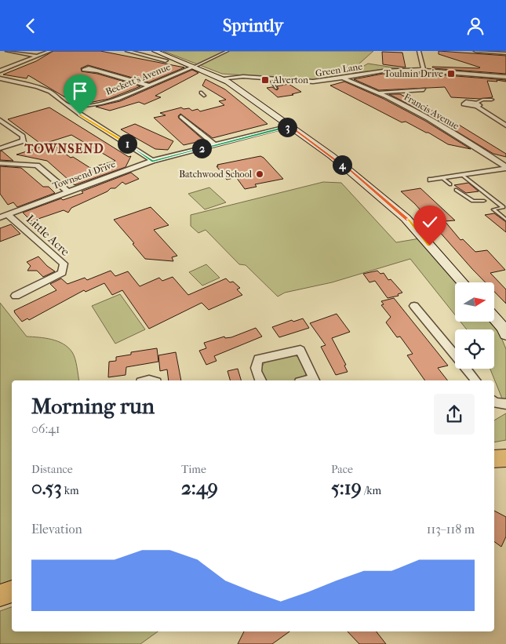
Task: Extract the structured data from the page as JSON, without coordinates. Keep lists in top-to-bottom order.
{
  "streets": {
    "street": [
      "Green Lane",
      "Beckett's Avenue",
      "Francis Avenue",
      "Townsend Drive",
      "Little Acre"
    ]
  },
  "crossings": [
    ["Green Lane", "Francis Avenue"],
    ["Townsend Drive", "Little Acre"]
  ],
  "districts": ["TOWNSEND"],
  "places": {
    "transit": ["Toulmin Drive", "Alverton"],
    "other": ["Batchwood School"]
  },
  "north": "right",
  "page": {
    "header": "Sprintly",
    "pins": [
      "3",
      "1",
      "2",
      "4"
    ],
    "heading": ["Morning run", "06:41"],
    "stats": [
      ["Distance", "0.53 km"],
      ["Time", "2:49"],
      ["Pace", "5:19 /km"]
    ],
    "chart": ["Elevation", "113–118 m"]
  }
}
